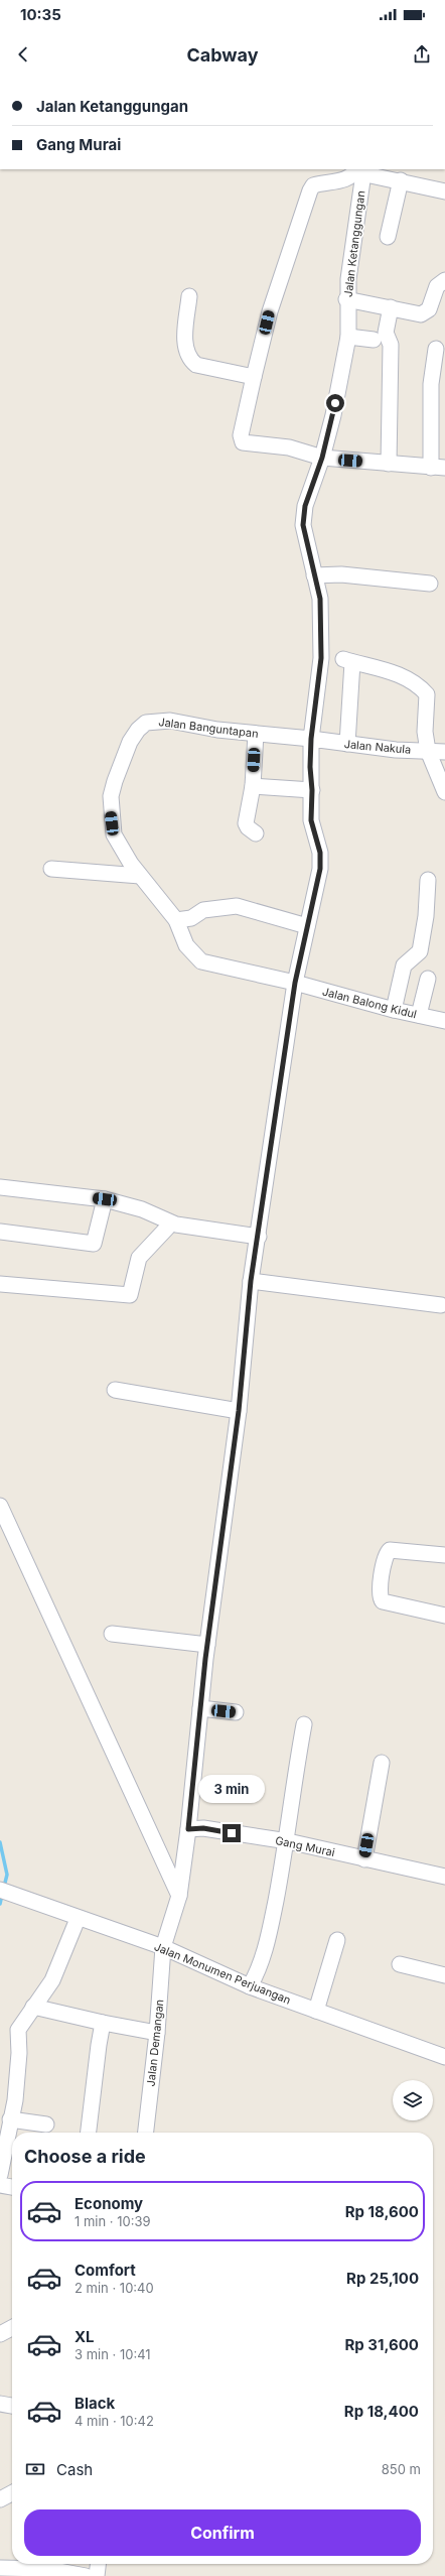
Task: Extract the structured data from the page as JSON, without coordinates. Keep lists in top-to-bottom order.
{
  "streets": {
    "street": [
      "Jalan Ketanggungan",
      "Jalan Banguntapan",
      "Jalan Nakula",
      "Jalan Balong Kidul",
      "Gang Murai",
      "Jalan Monumen Perjuangan",
      "Jalan Demangan"
    ]
  },
  "crossings": [
    ["Jalan Banguntapan", "Jalan Nakula"],
    ["Jalan Banguntapan", "Jalan Balong Kidul"],
    ["Jalan Banguntapan", "Jalan Demangan"],
    ["Jalan Nakula", "Jalan Demangan"],
    ["Jalan Balong Kidul", "Jalan Demangan"],
    ["Gang Murai", "Jalan Demangan"],
    ["Jalan Monumen Perjuangan", "Jalan Demangan"]
  ],
  "page": {
    "status": "10:35",
    "header": "Cabway",
    "banner": ["Jalan Ketanggungan", "Gang Murai"],
    "bubble": "3 min",
    "heading": "Choose a ride",
    "list": [
      {
        "name": "Economy",
        "note": "1 min · 10:39",
        "value": "Rp 18,600"
      },
      {
        "name": "Comfort",
        "note": "2 min · 10:40",
        "value": "Rp 25,100"
      },
      {
        "name": "XL",
        "note": "3 min · 10:41",
        "value": "Rp 31,600"
      },
      {
        "name": "Black",
        "note": "4 min · 10:42",
        "value": "Rp 18,400"
      }
    ],
    "pay": ["Cash", "850 m"],
    "buttons": "Confirm"
  }
}
